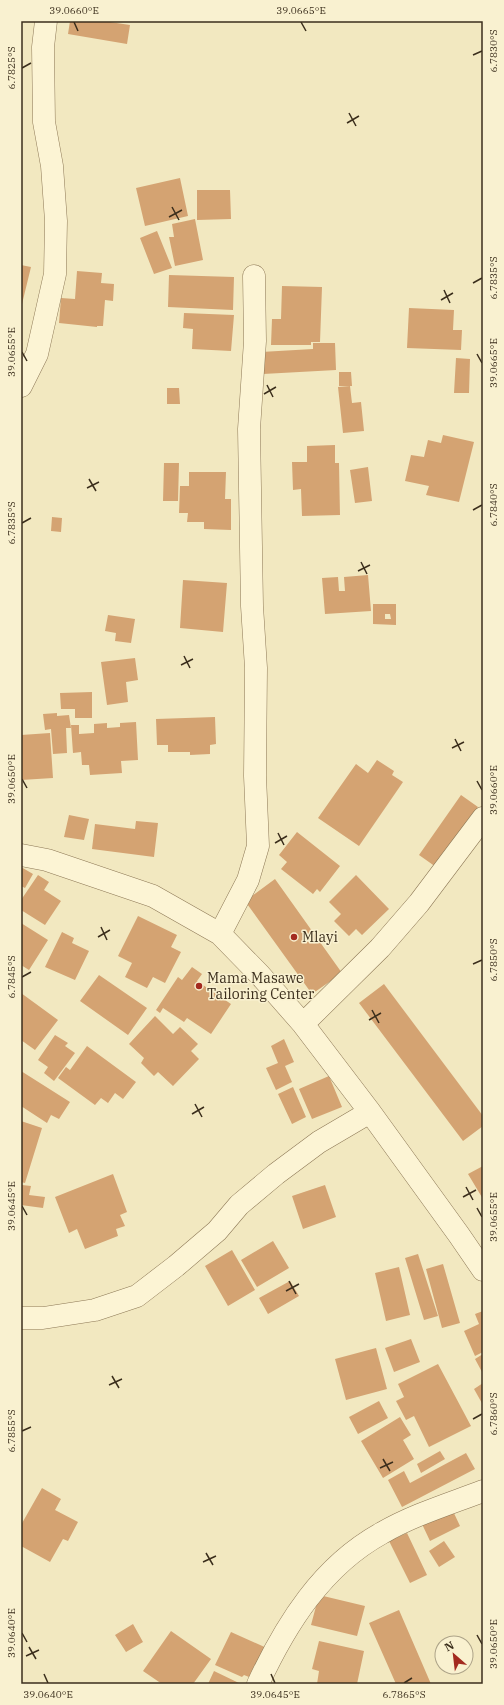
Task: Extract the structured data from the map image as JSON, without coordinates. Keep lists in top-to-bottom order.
{
  "places": ["Mlayi", "Mama Masawe Tailoring Center"],
  "north": "top left",
  "coordinates": [
    "39.0660°E",
    "39.0665°E",
    "6.7830°S",
    "6.7825°S",
    "6.7835°S",
    "39.0655°E",
    "6.7840°S",
    "39.0650°E",
    "6.7850°S",
    "6.7845°S",
    "39.0645°E",
    "6.7860°S",
    "6.7855°S",
    "39.0640°E",
    "6.7865°S"
  ]
}
